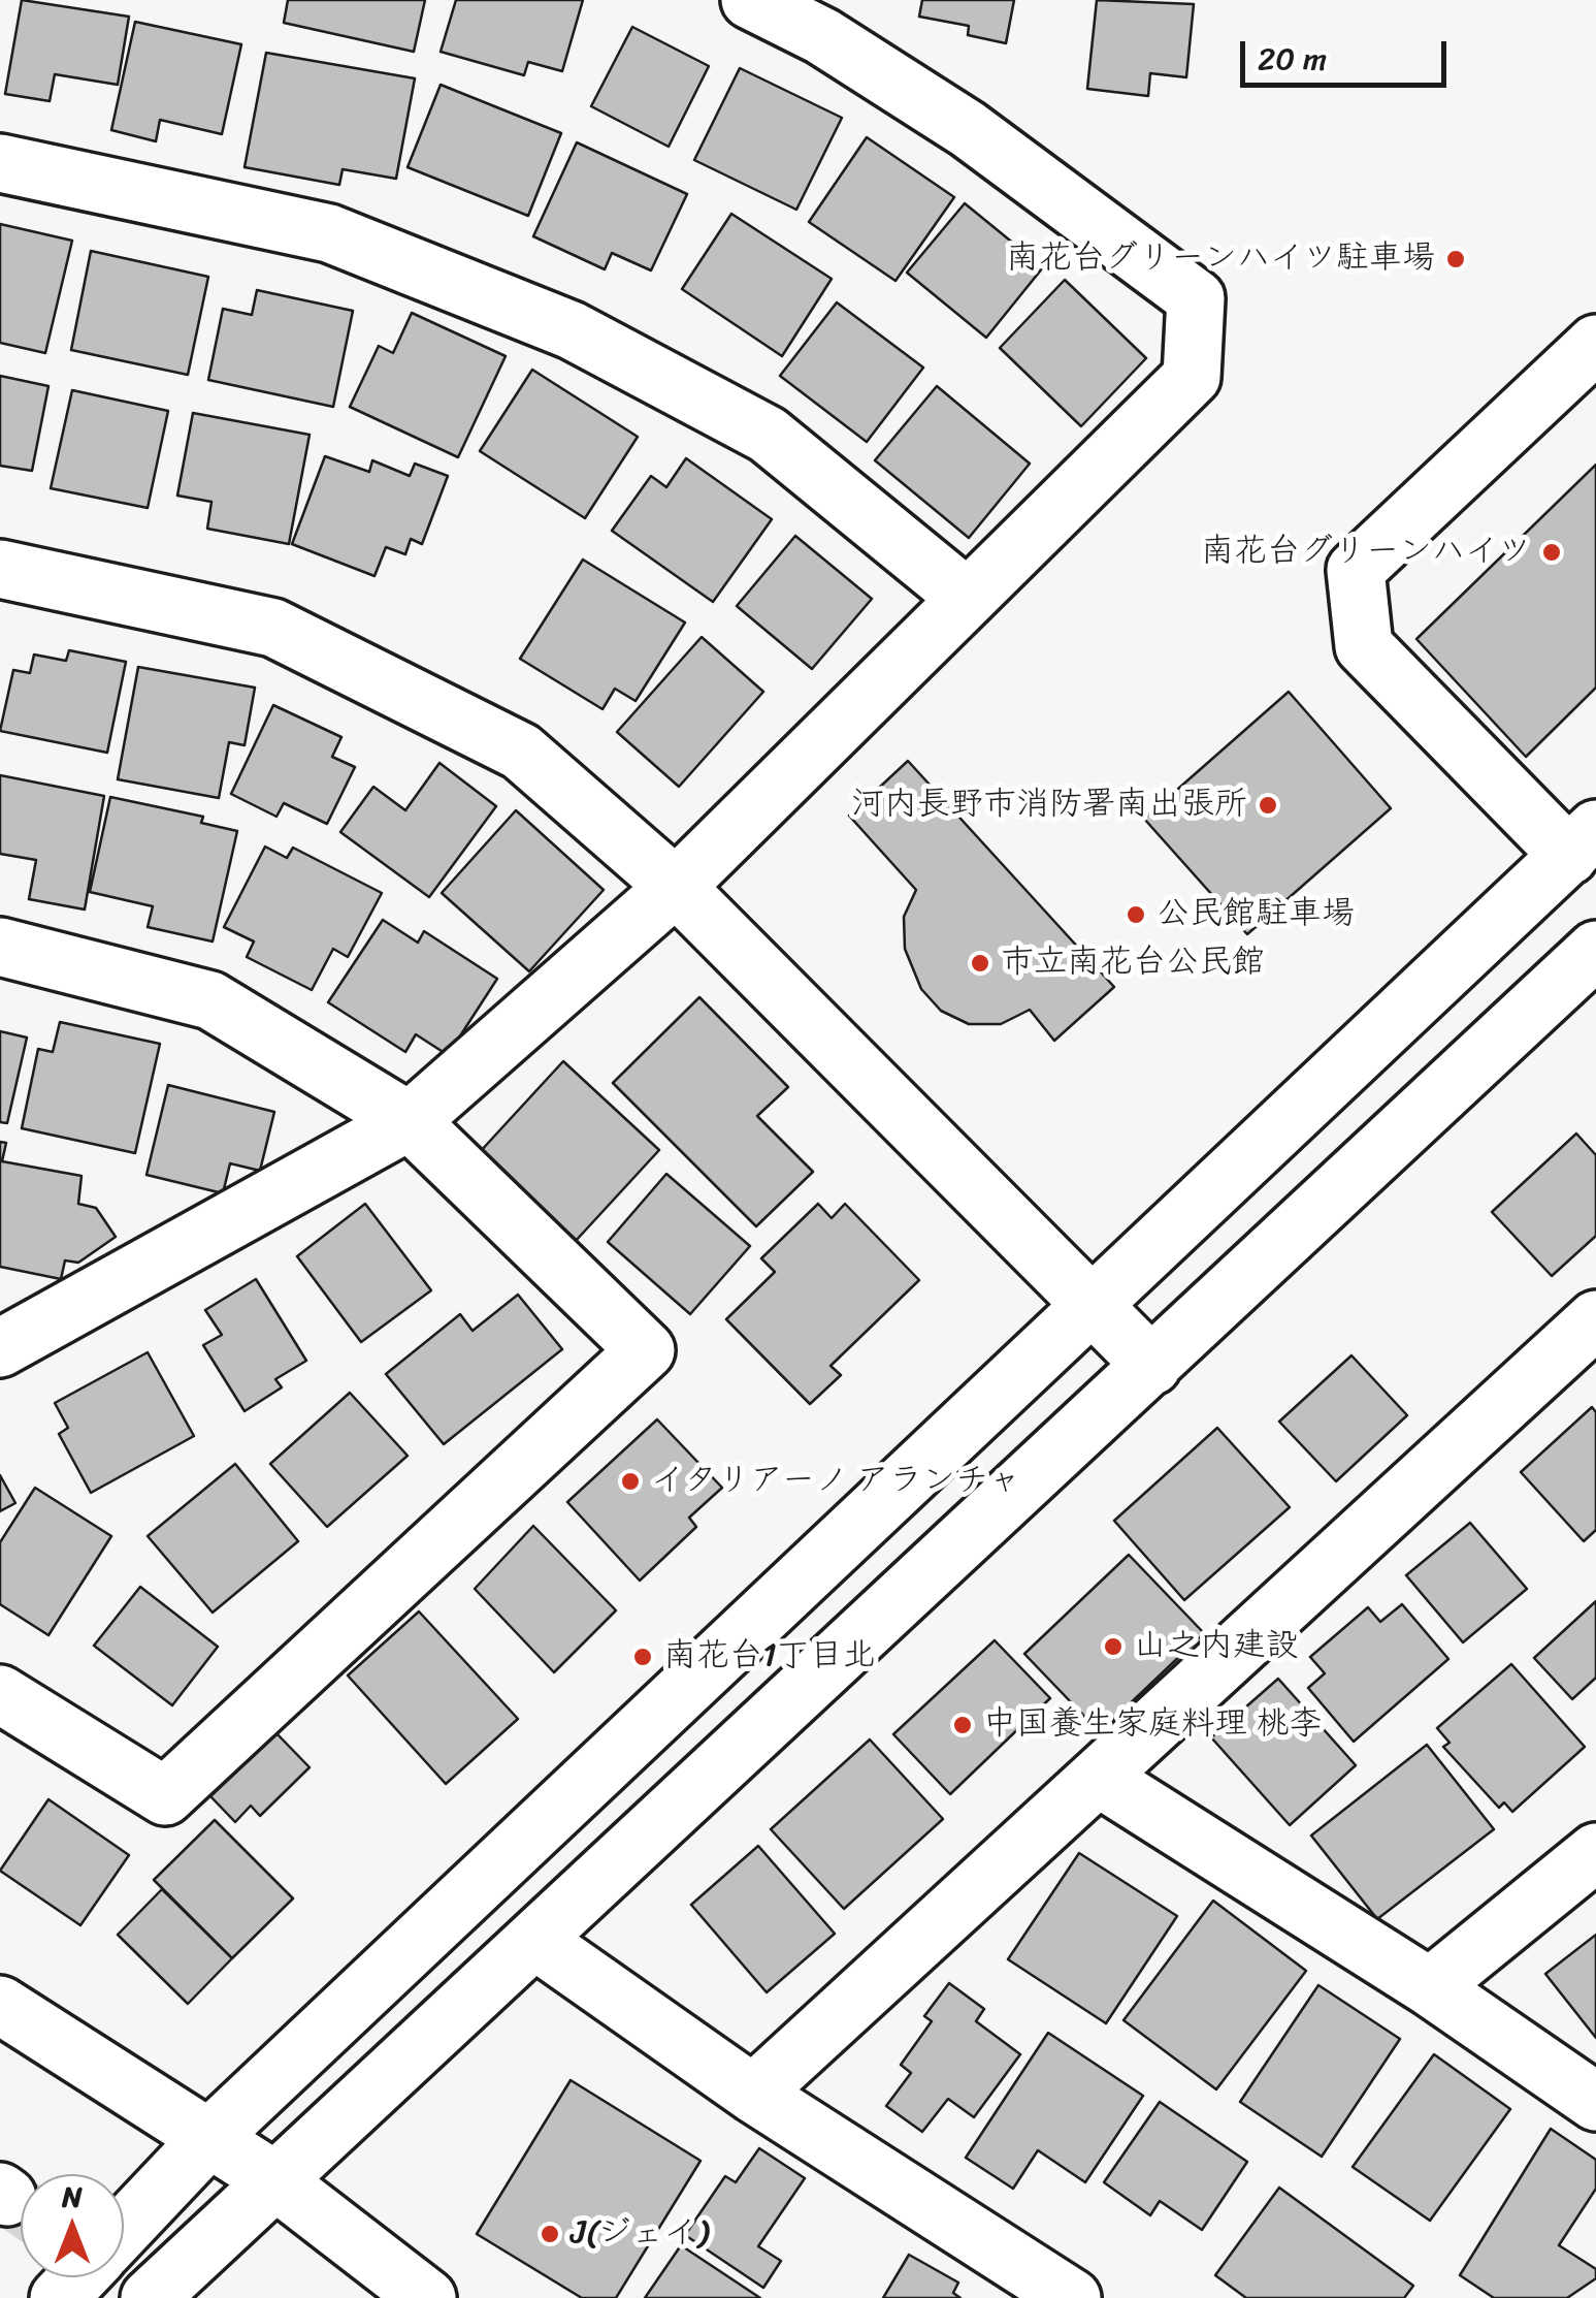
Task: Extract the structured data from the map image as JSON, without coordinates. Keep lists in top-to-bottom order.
{
  "places": [
    "南花台グリーンハイツ駐車場",
    "南花台グリーンハイツ",
    "河内長野市消防署南出張所",
    "公民館駐車場",
    "市立南花台公民館",
    "イタリアーノ アランチャ",
    "山之内建設",
    "南花台1丁目北",
    "中国養生家庭料理 桃李",
    "J(ジェイ)"
  ],
  "scale_bar": "20 m",
  "north": "top"
}
